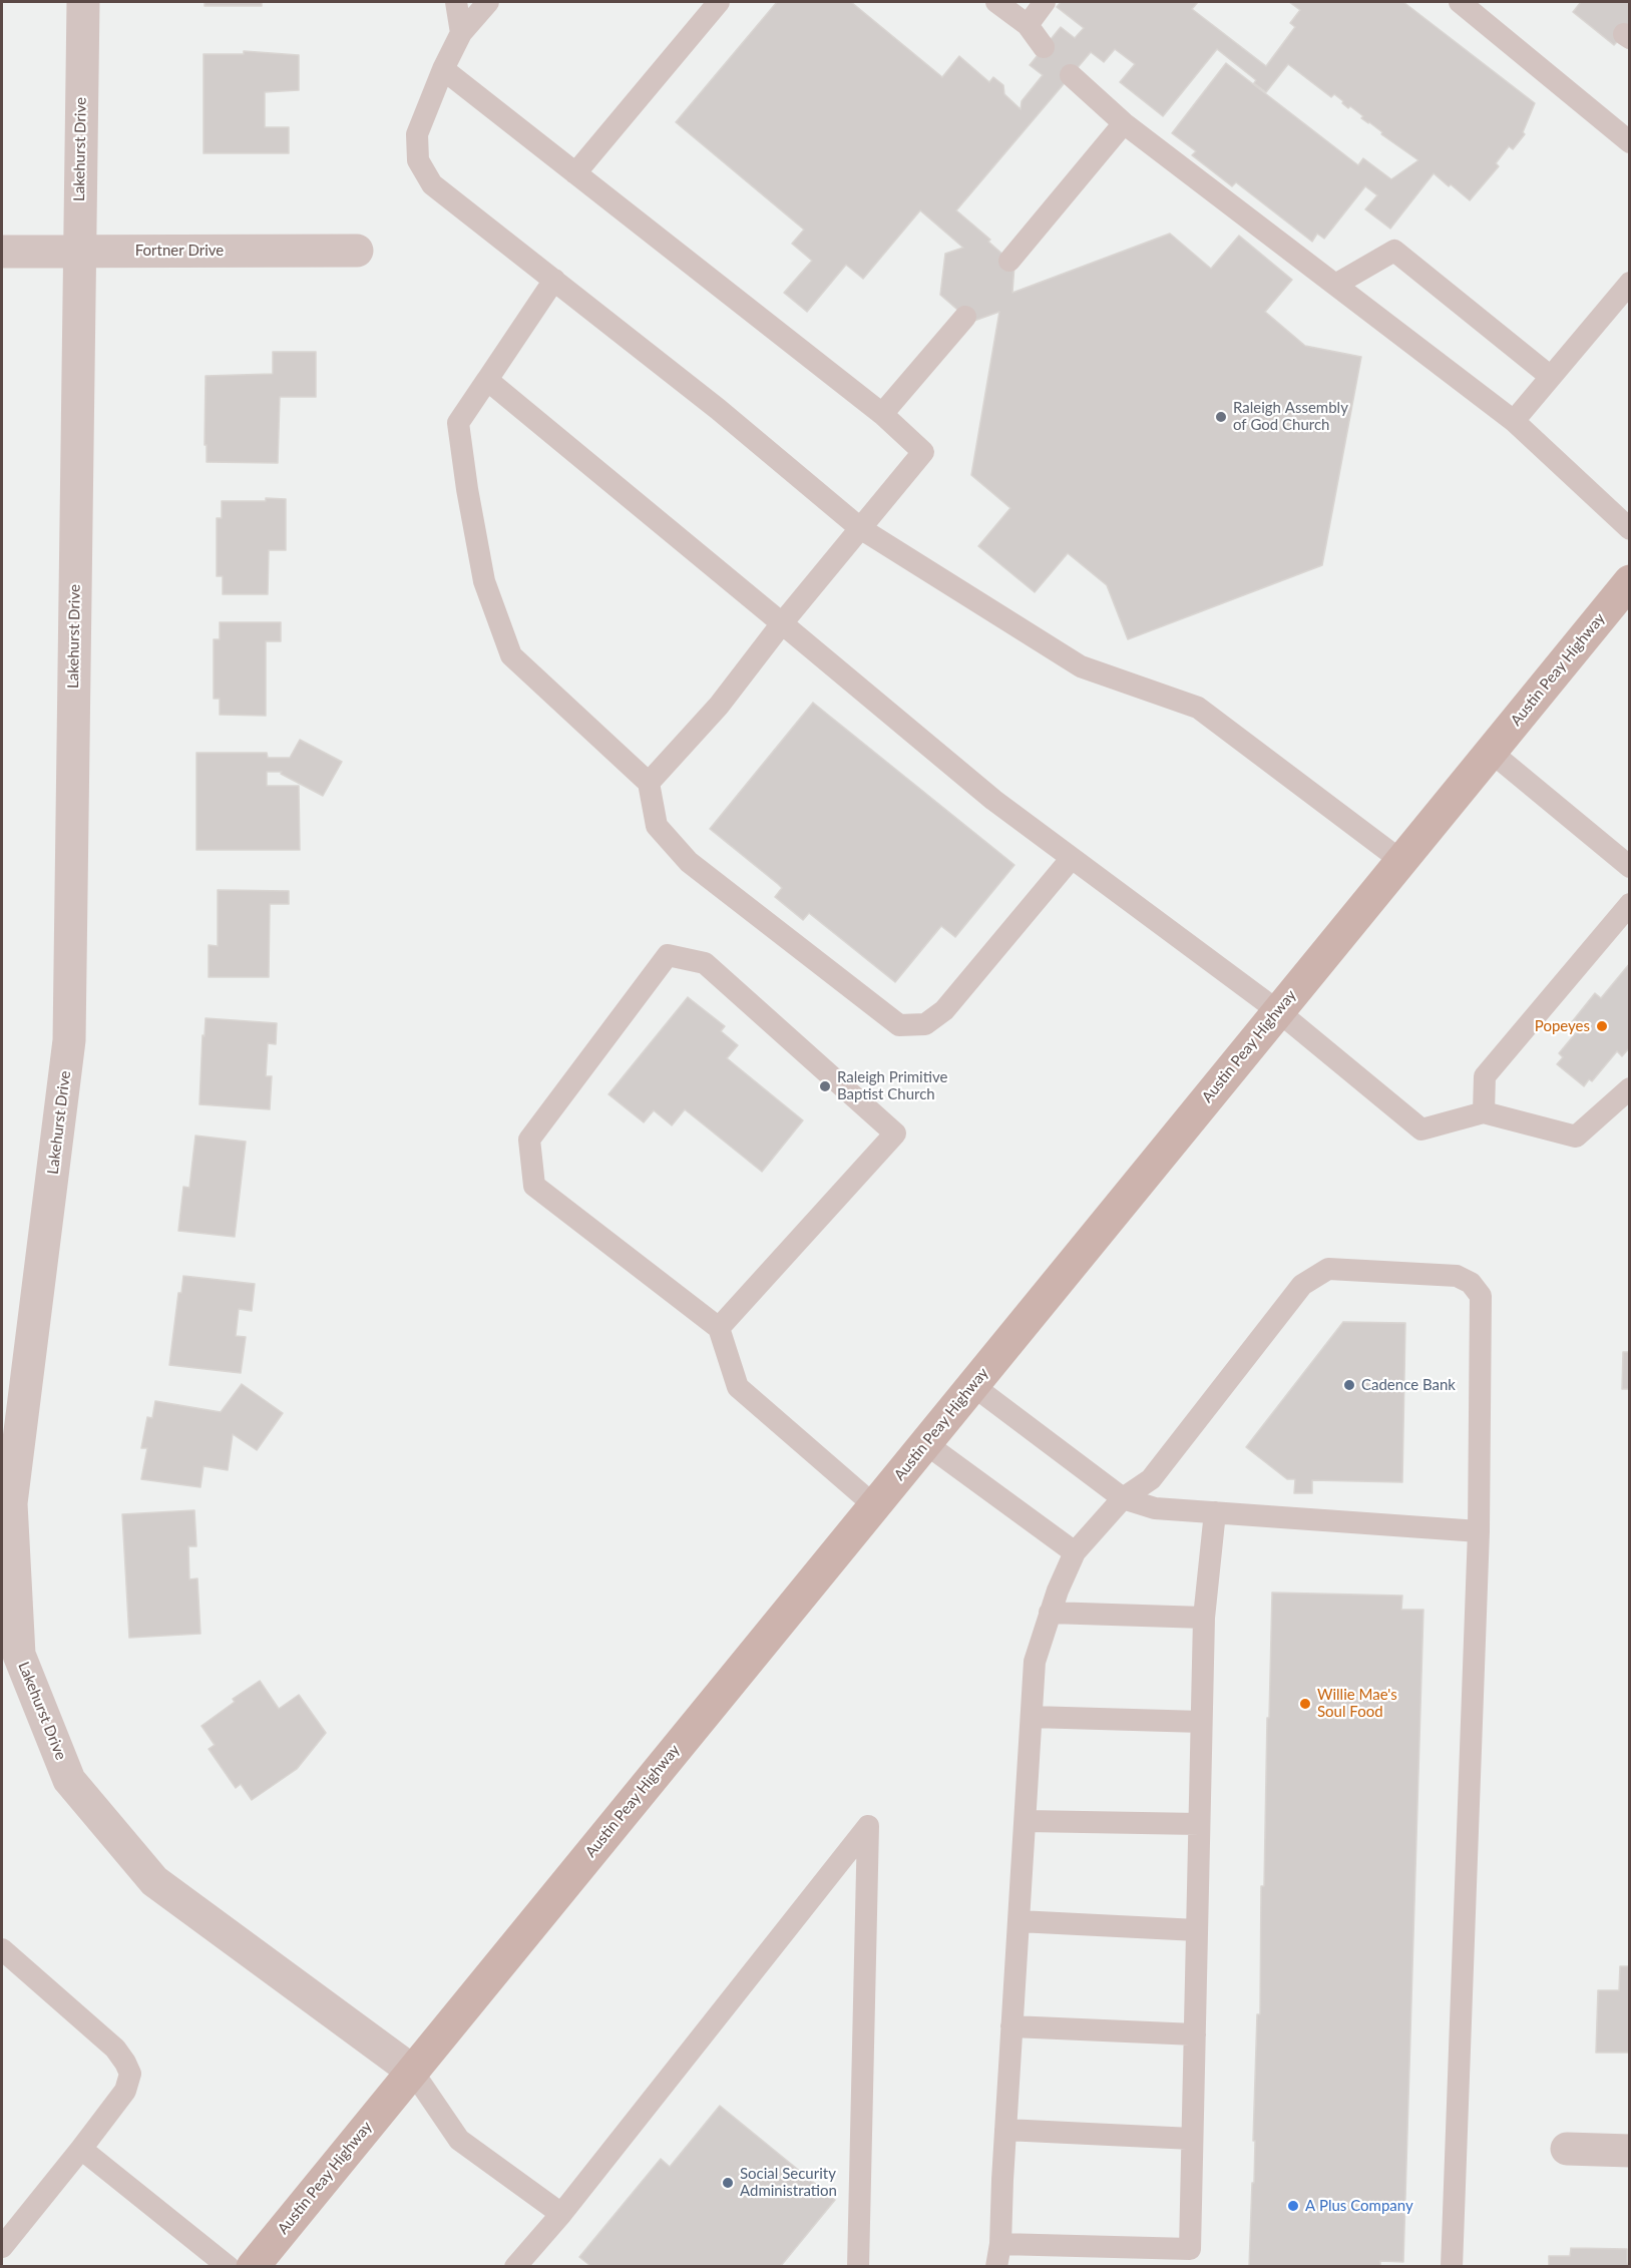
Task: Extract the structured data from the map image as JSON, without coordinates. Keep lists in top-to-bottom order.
{
  "streets": {
    "main road": ["Austin Peay Highway"],
    "street": ["Lakehurst Drive", "Fortner Drive"]
  },
  "crossings": [
    ["Lakehurst Drive", "Fortner Drive"],
    ["Lakehurst Drive", "Austin Peay Highway"]
  ],
  "places": [
    "Raleigh Assembly of God Church",
    "Popeyes",
    "Raleigh Primitive Baptist Church",
    "Cadence Bank",
    "Willie Mae's Soul Food",
    "Social Security Administration",
    "A Plus Company"
  ]
}
